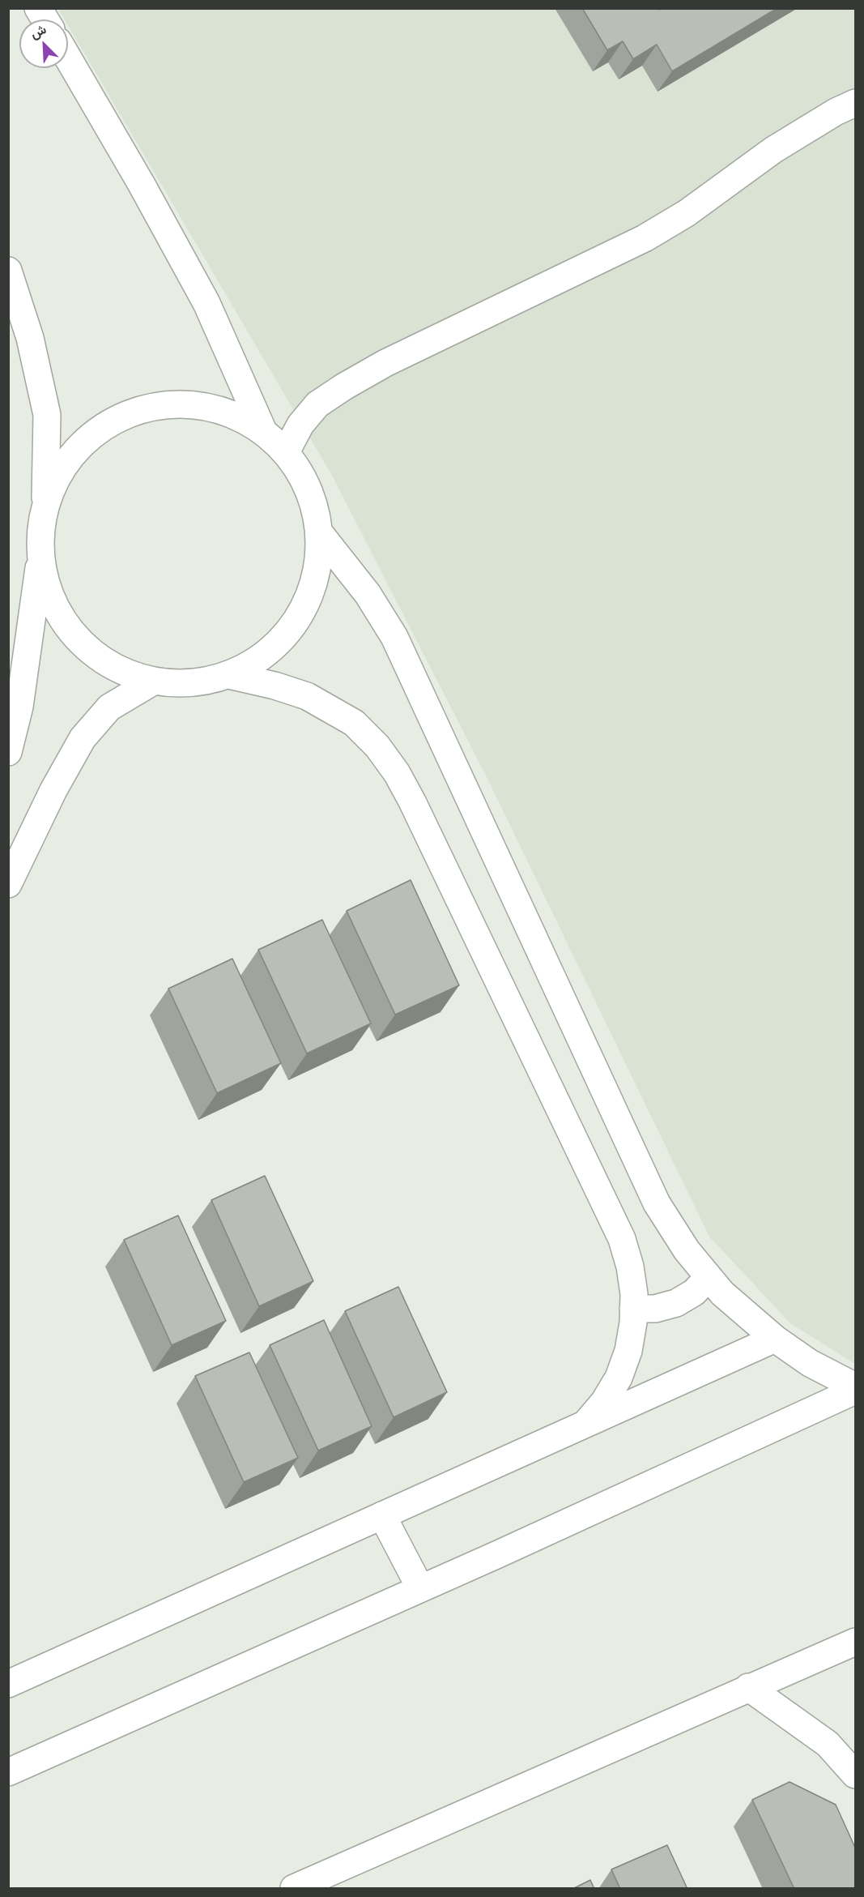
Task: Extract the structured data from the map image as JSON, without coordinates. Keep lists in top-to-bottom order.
{
  "north": "top left"
}
